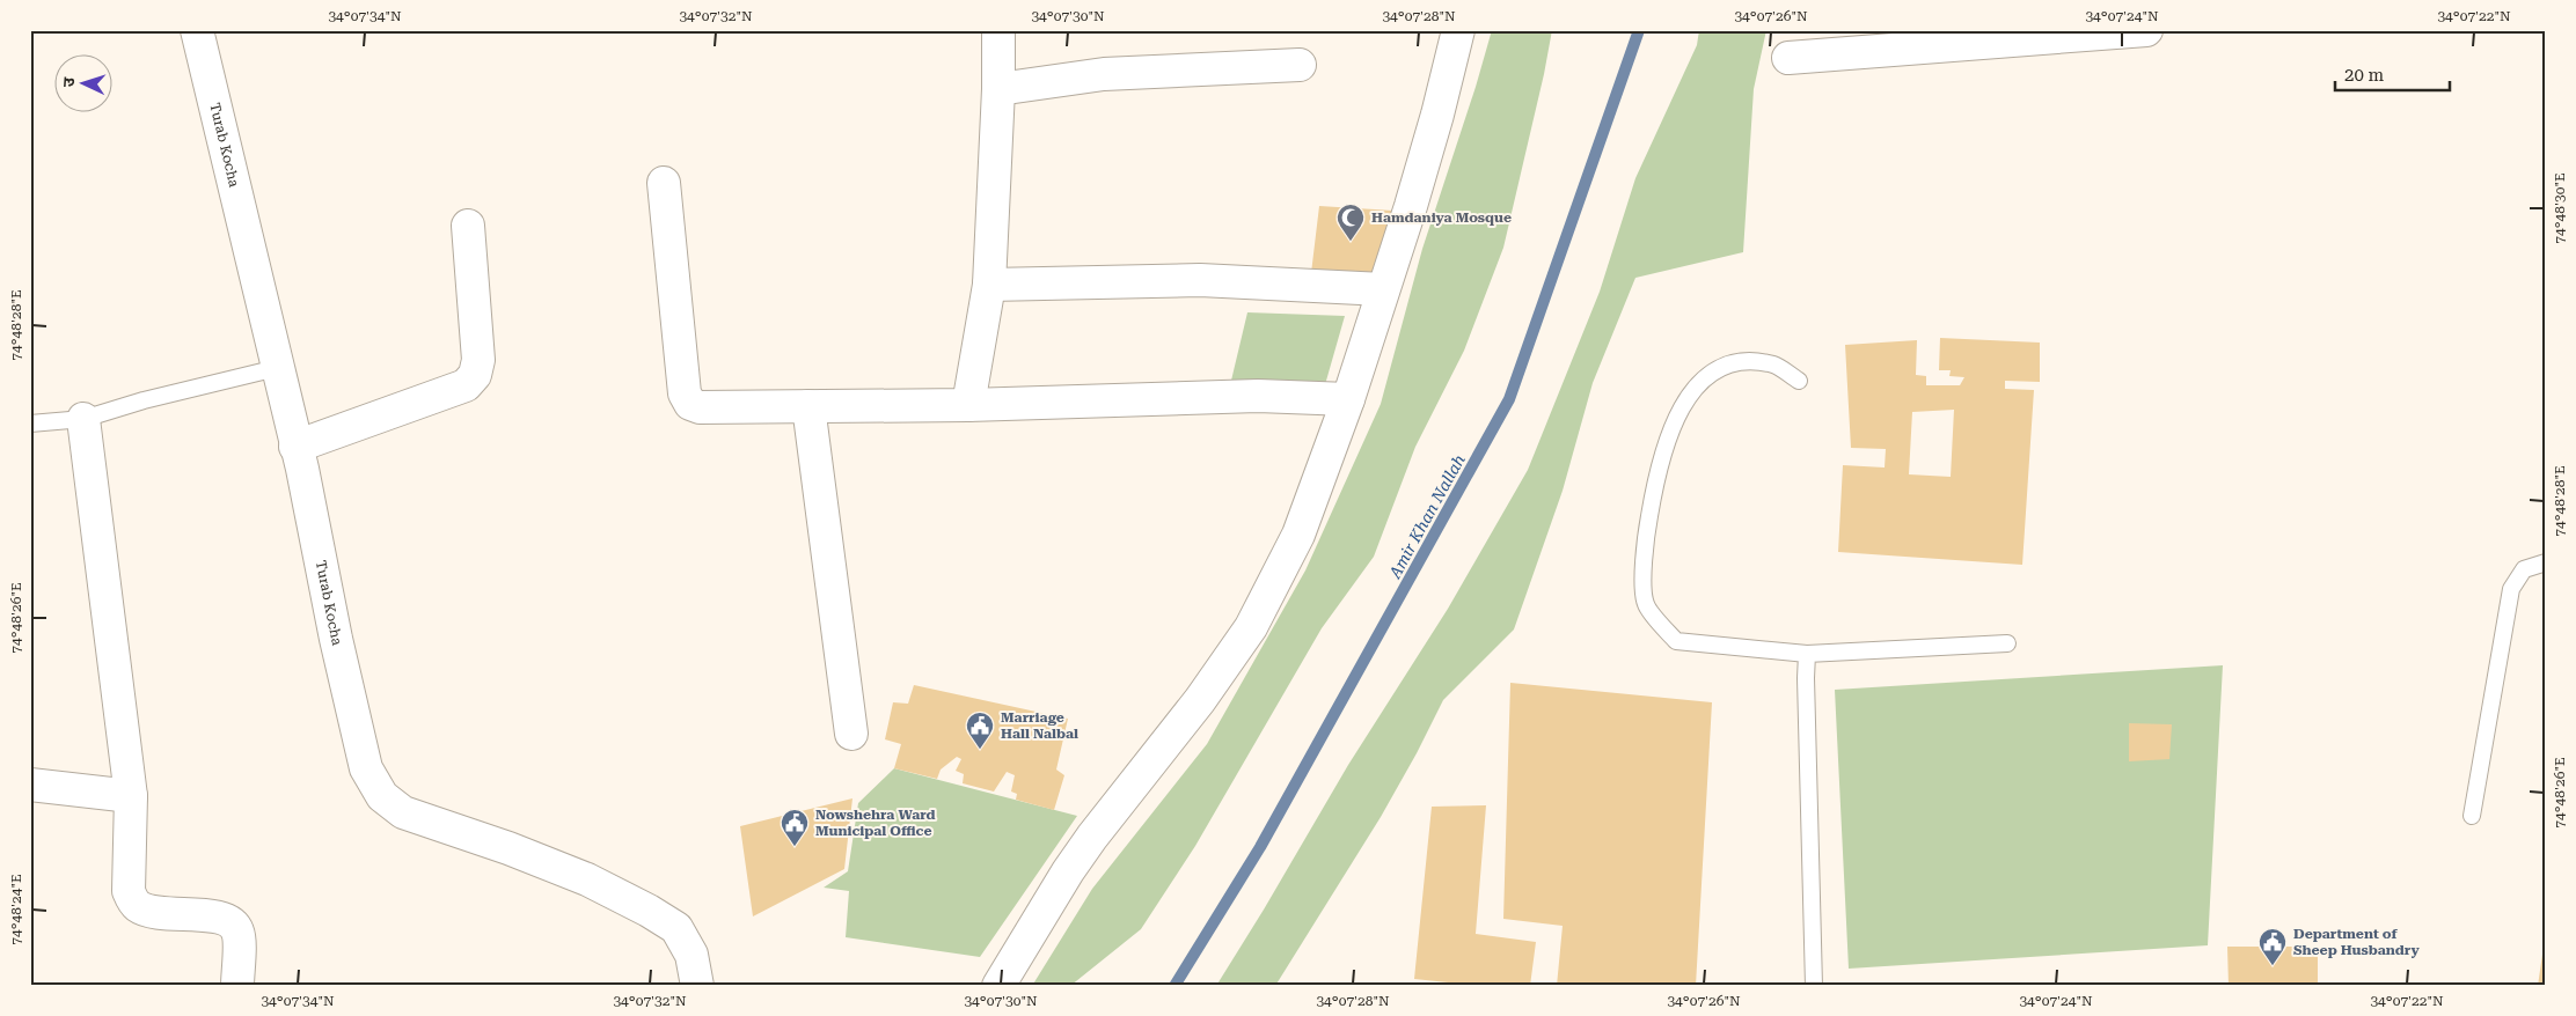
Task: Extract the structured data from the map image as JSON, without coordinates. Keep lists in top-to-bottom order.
{
  "streets": {
    "street": ["Turab Kocha"]
  },
  "water": ["Amir Khan Nallah"],
  "places": {
    "mosque": ["Hamdaniya Mosque"],
    "public building": ["Marriage Hall Nalbal", "Nowshehra Ward Municipal Office", "Department of Sheep Husbandry"]
  },
  "scale_bar": "20 m",
  "north": "left",
  "coordinates": [
    "34°07'34\"N",
    "34°07'32\"N",
    "34°07'30\"N",
    "34°07'28\"N",
    "34°07'26\"N",
    "34°07'24\"N",
    "34°07'22\"N",
    "74°48'30\"E",
    "74°48'28\"E",
    "74°48'26\"E",
    "74°48'24\"E"
  ]
}
